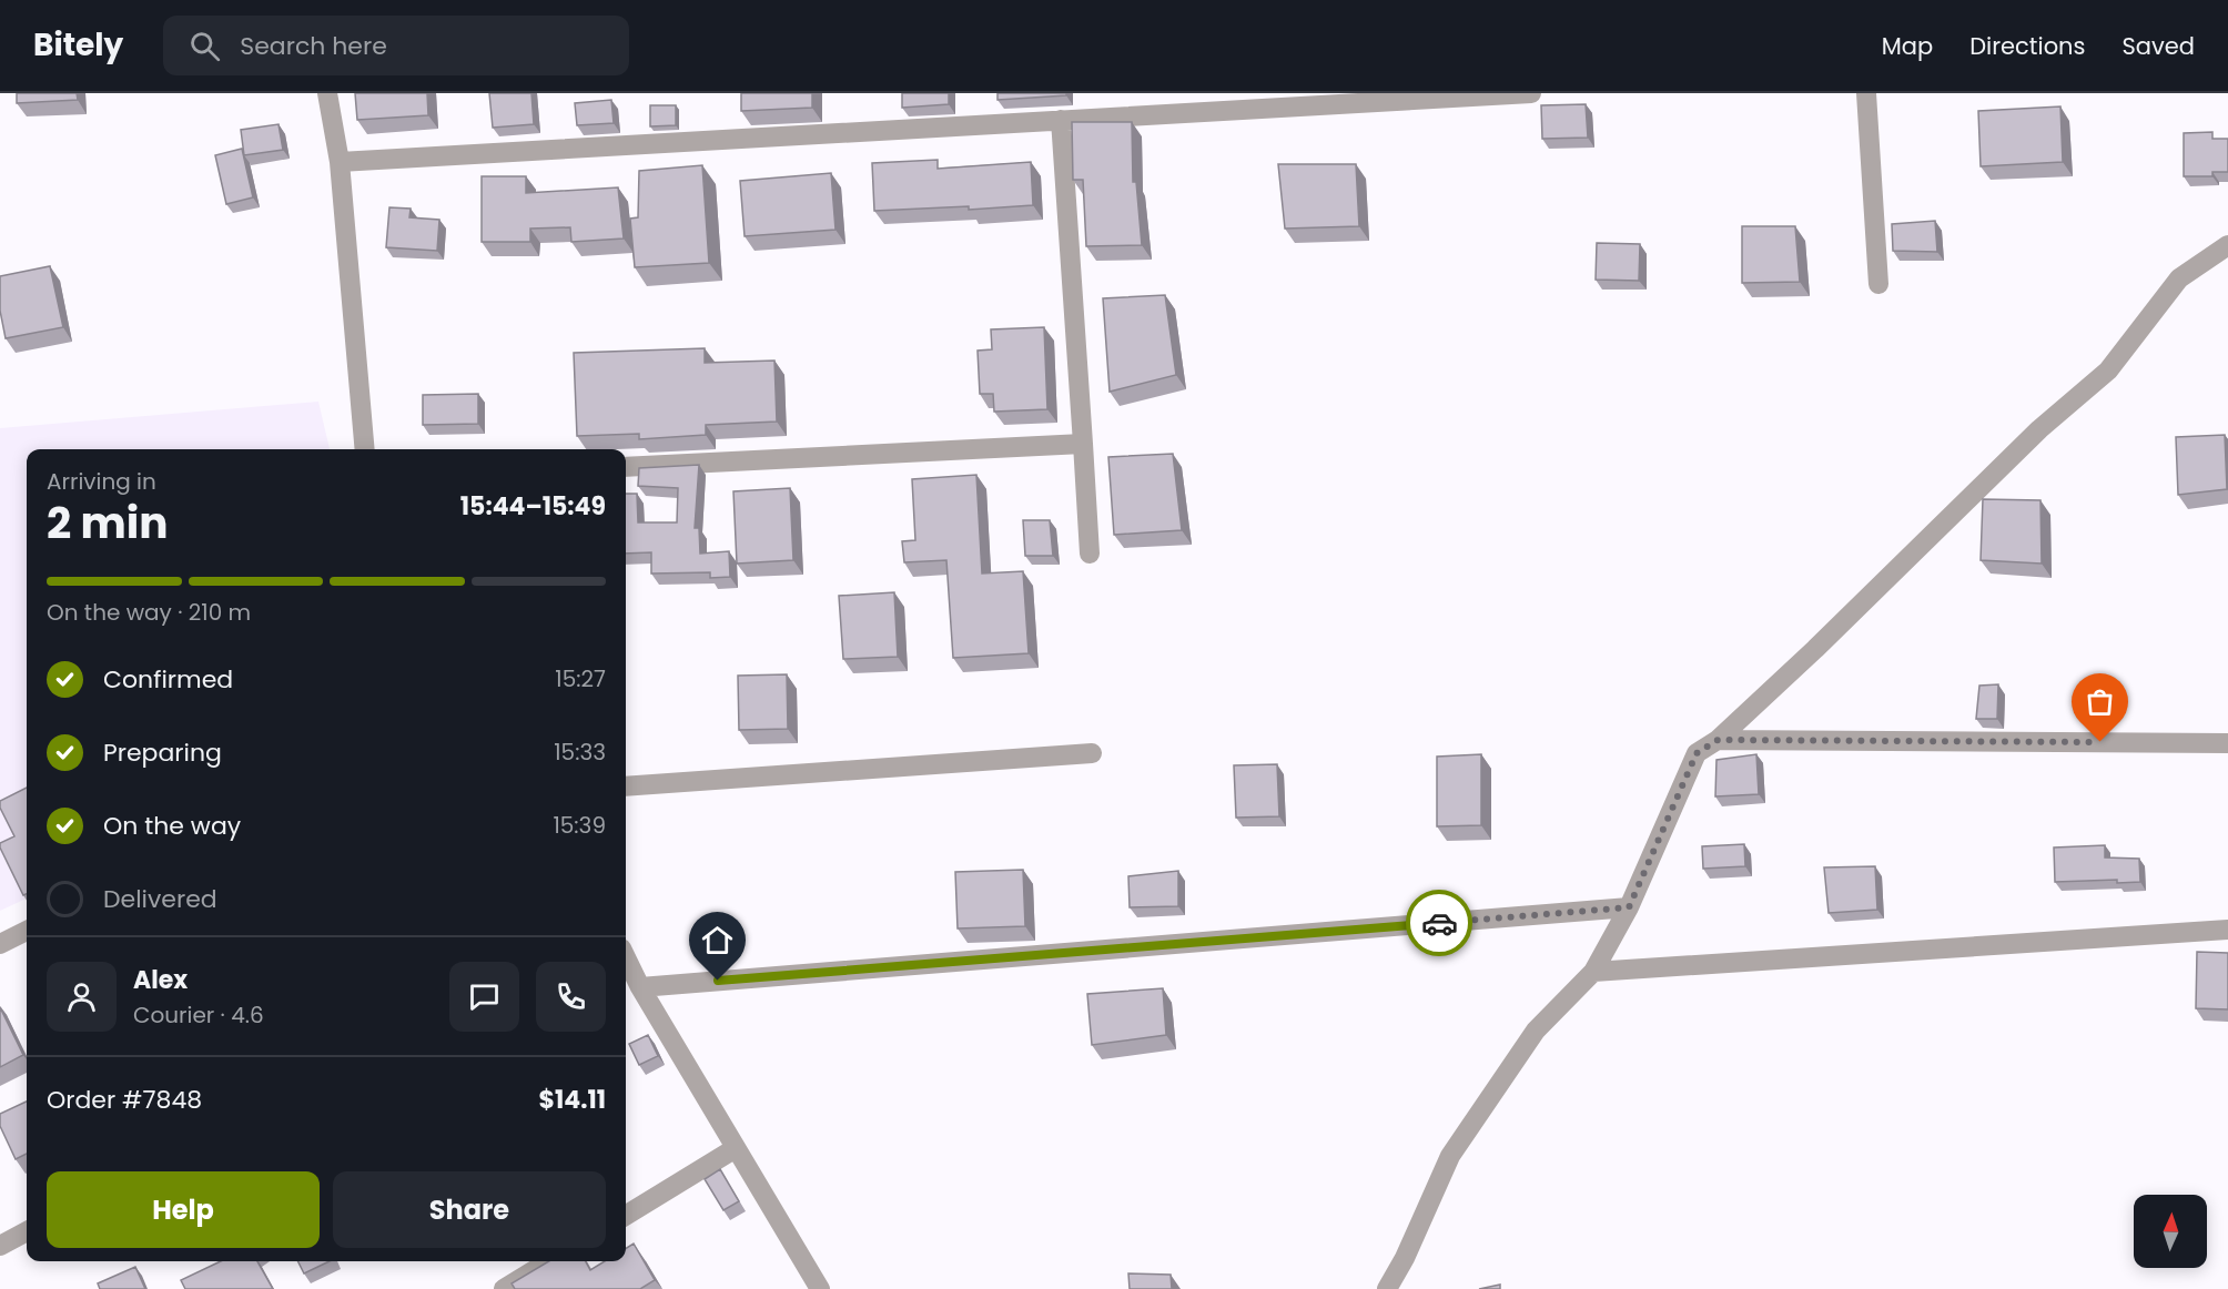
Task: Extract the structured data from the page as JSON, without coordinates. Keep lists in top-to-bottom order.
{
  "north": "top",
  "page": {
    "header": "Bitely",
    "search": "Search here",
    "nav": ["Map", "Directions", "Saved"],
    "heading": ["2 min", "Arriving in", "15:44–15:49"],
    "panel": [
      "Alex",
      "Courier · 4.6",
      "Order #7848",
      "$14.11"
    ],
    "bar": "On the way · 210 m",
    "list": [
      ["Confirmed", "15:27"],
      ["Preparing", "15:33"],
      ["On the way", "15:39"],
      "Delivered"
    ],
    "buttons": ["Help", "Share"]
  }
}
